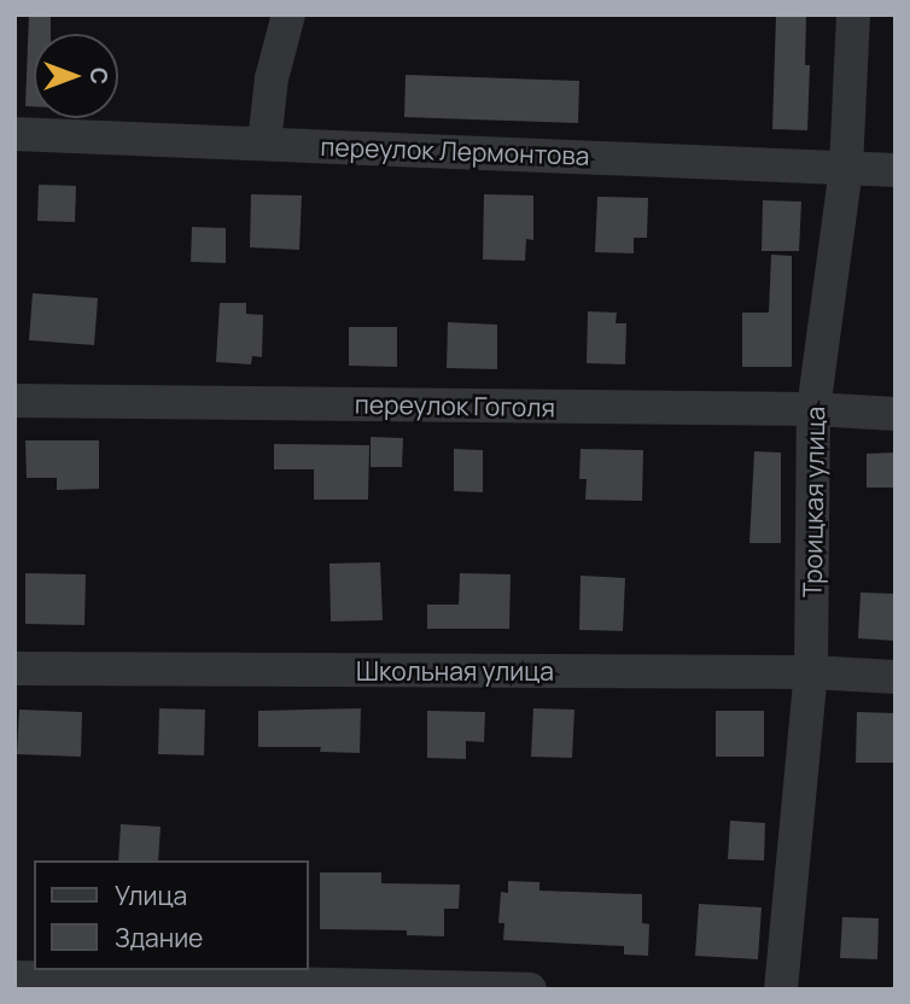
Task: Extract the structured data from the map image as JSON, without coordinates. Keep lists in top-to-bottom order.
{
  "streets": {
    "street": [
      "переулок Лермонтова",
      "переулок Гоголя",
      "Троицкая улица",
      "Школьная улица"
    ]
  },
  "crossings": [
    ["переулок Лермонтова", "Троицкая улица"],
    ["переулок Гоголя", "Троицкая улица"],
    ["Троицкая улица", "Школьная улица"]
  ],
  "legend": ["Улица", "Здание"],
  "north": "right"
}
